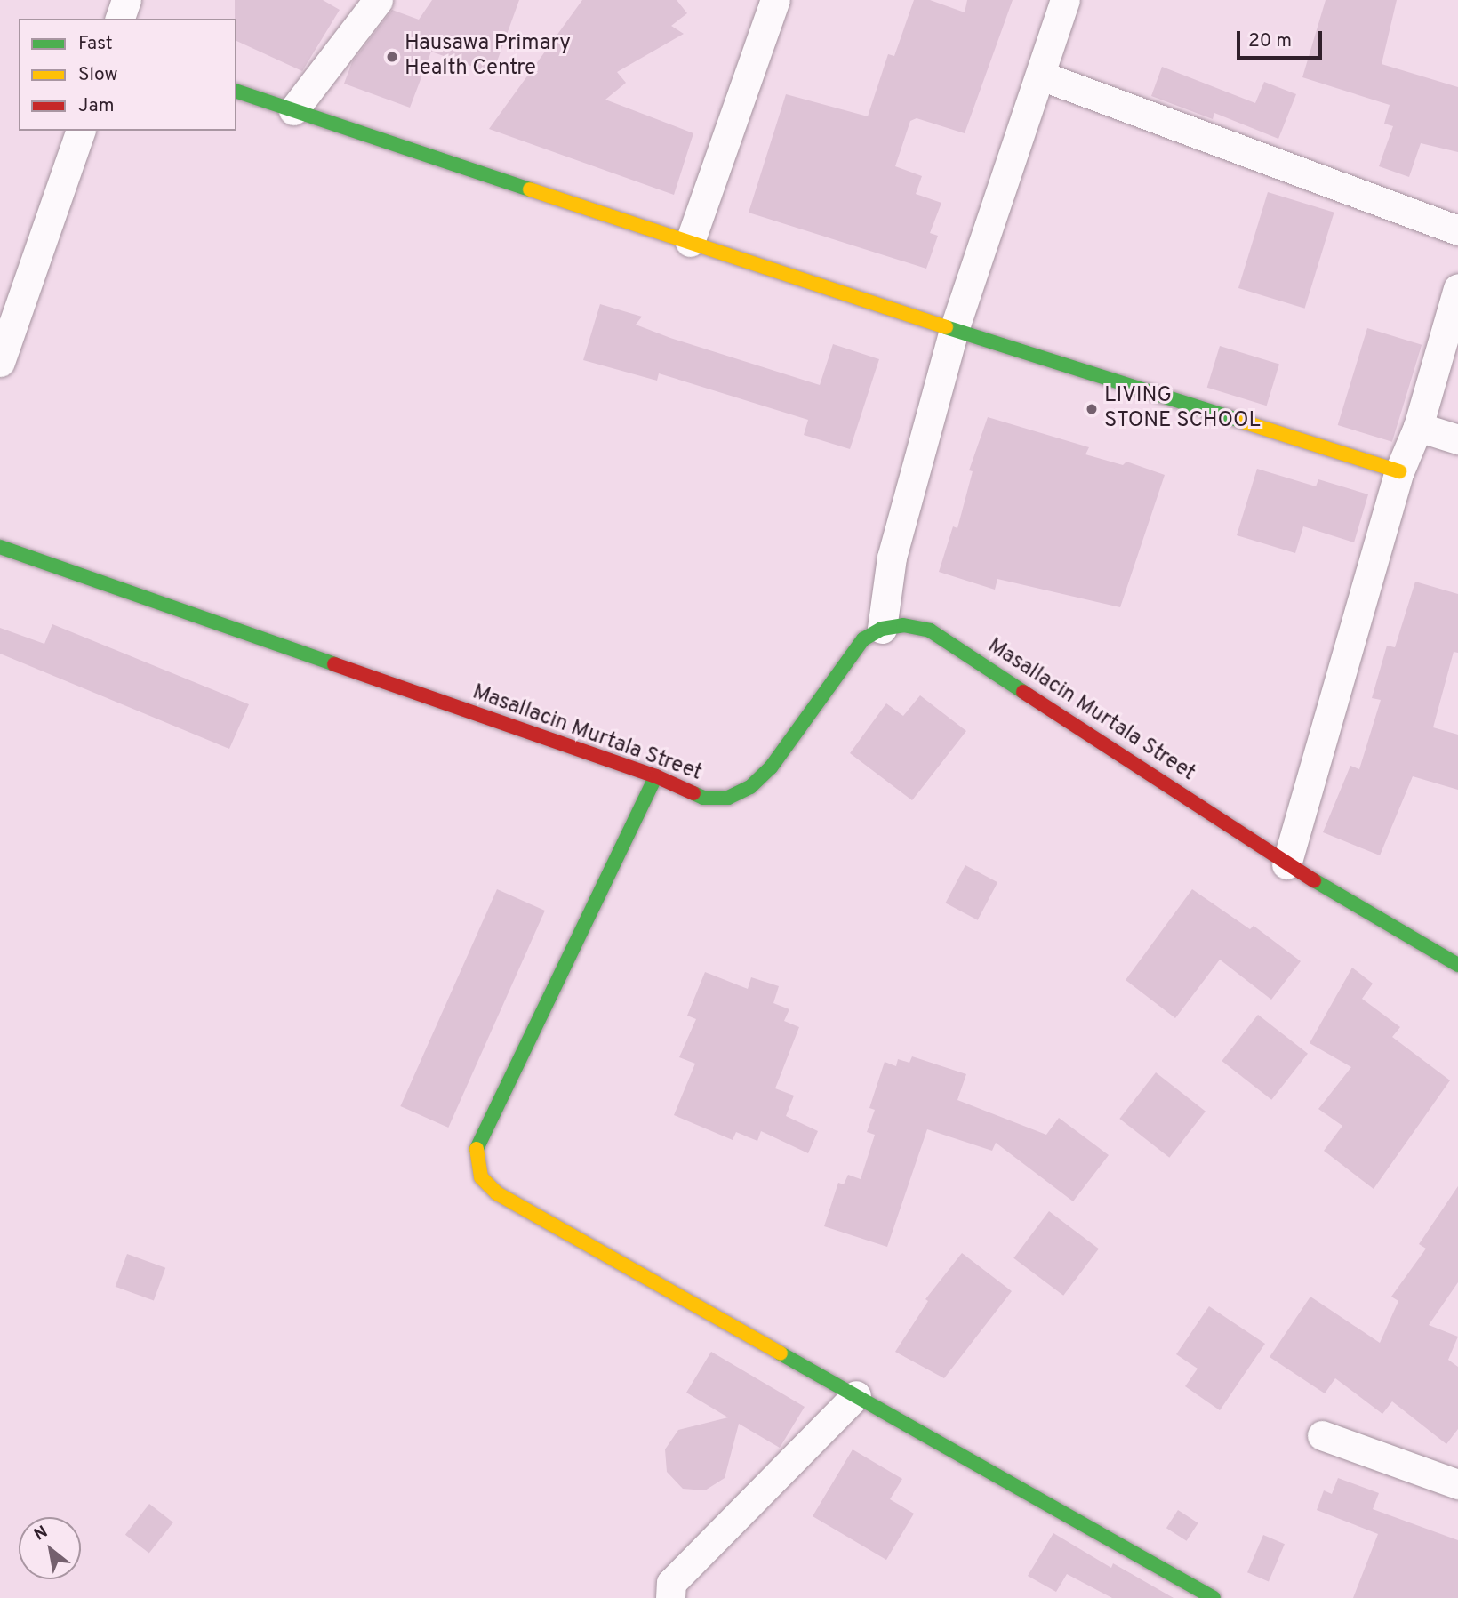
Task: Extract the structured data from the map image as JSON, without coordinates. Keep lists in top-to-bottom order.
{
  "streets": {
    "street": ["Masallacin Murtala Street"]
  },
  "places": ["Hausawa Primary Health Centre", "LIVING STONE SCHOOL"],
  "legend": ["Fast", "Slow", "Jam"],
  "scale_bar": "20 m",
  "north": "top left"
}
